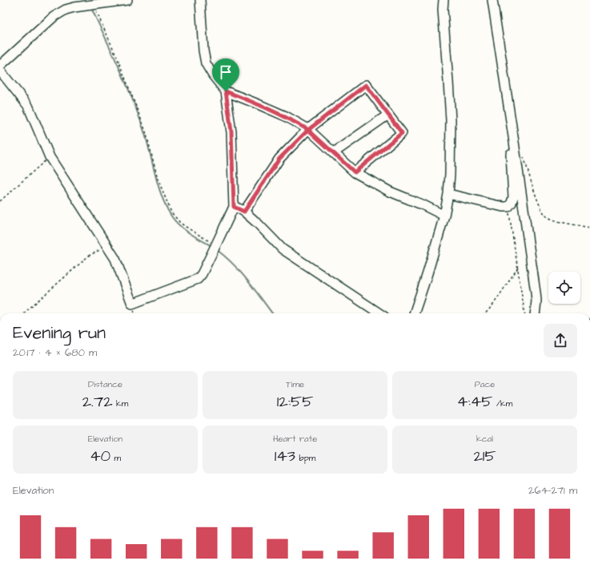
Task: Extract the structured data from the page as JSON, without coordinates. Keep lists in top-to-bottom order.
{
  "page": {
    "heading": ["Evening run", "20:17 · 4 × 680 m"],
    "stats": [
      ["Distance", "2.72 km"],
      ["Time", "12:55"],
      ["Pace", "4:45 /km"],
      ["Elevation", "40 m"],
      ["Heart rate", "143 bpm"],
      ["kcal", "215"]
    ],
    "chart": ["Elevation", "264–271 m"]
  }
}
